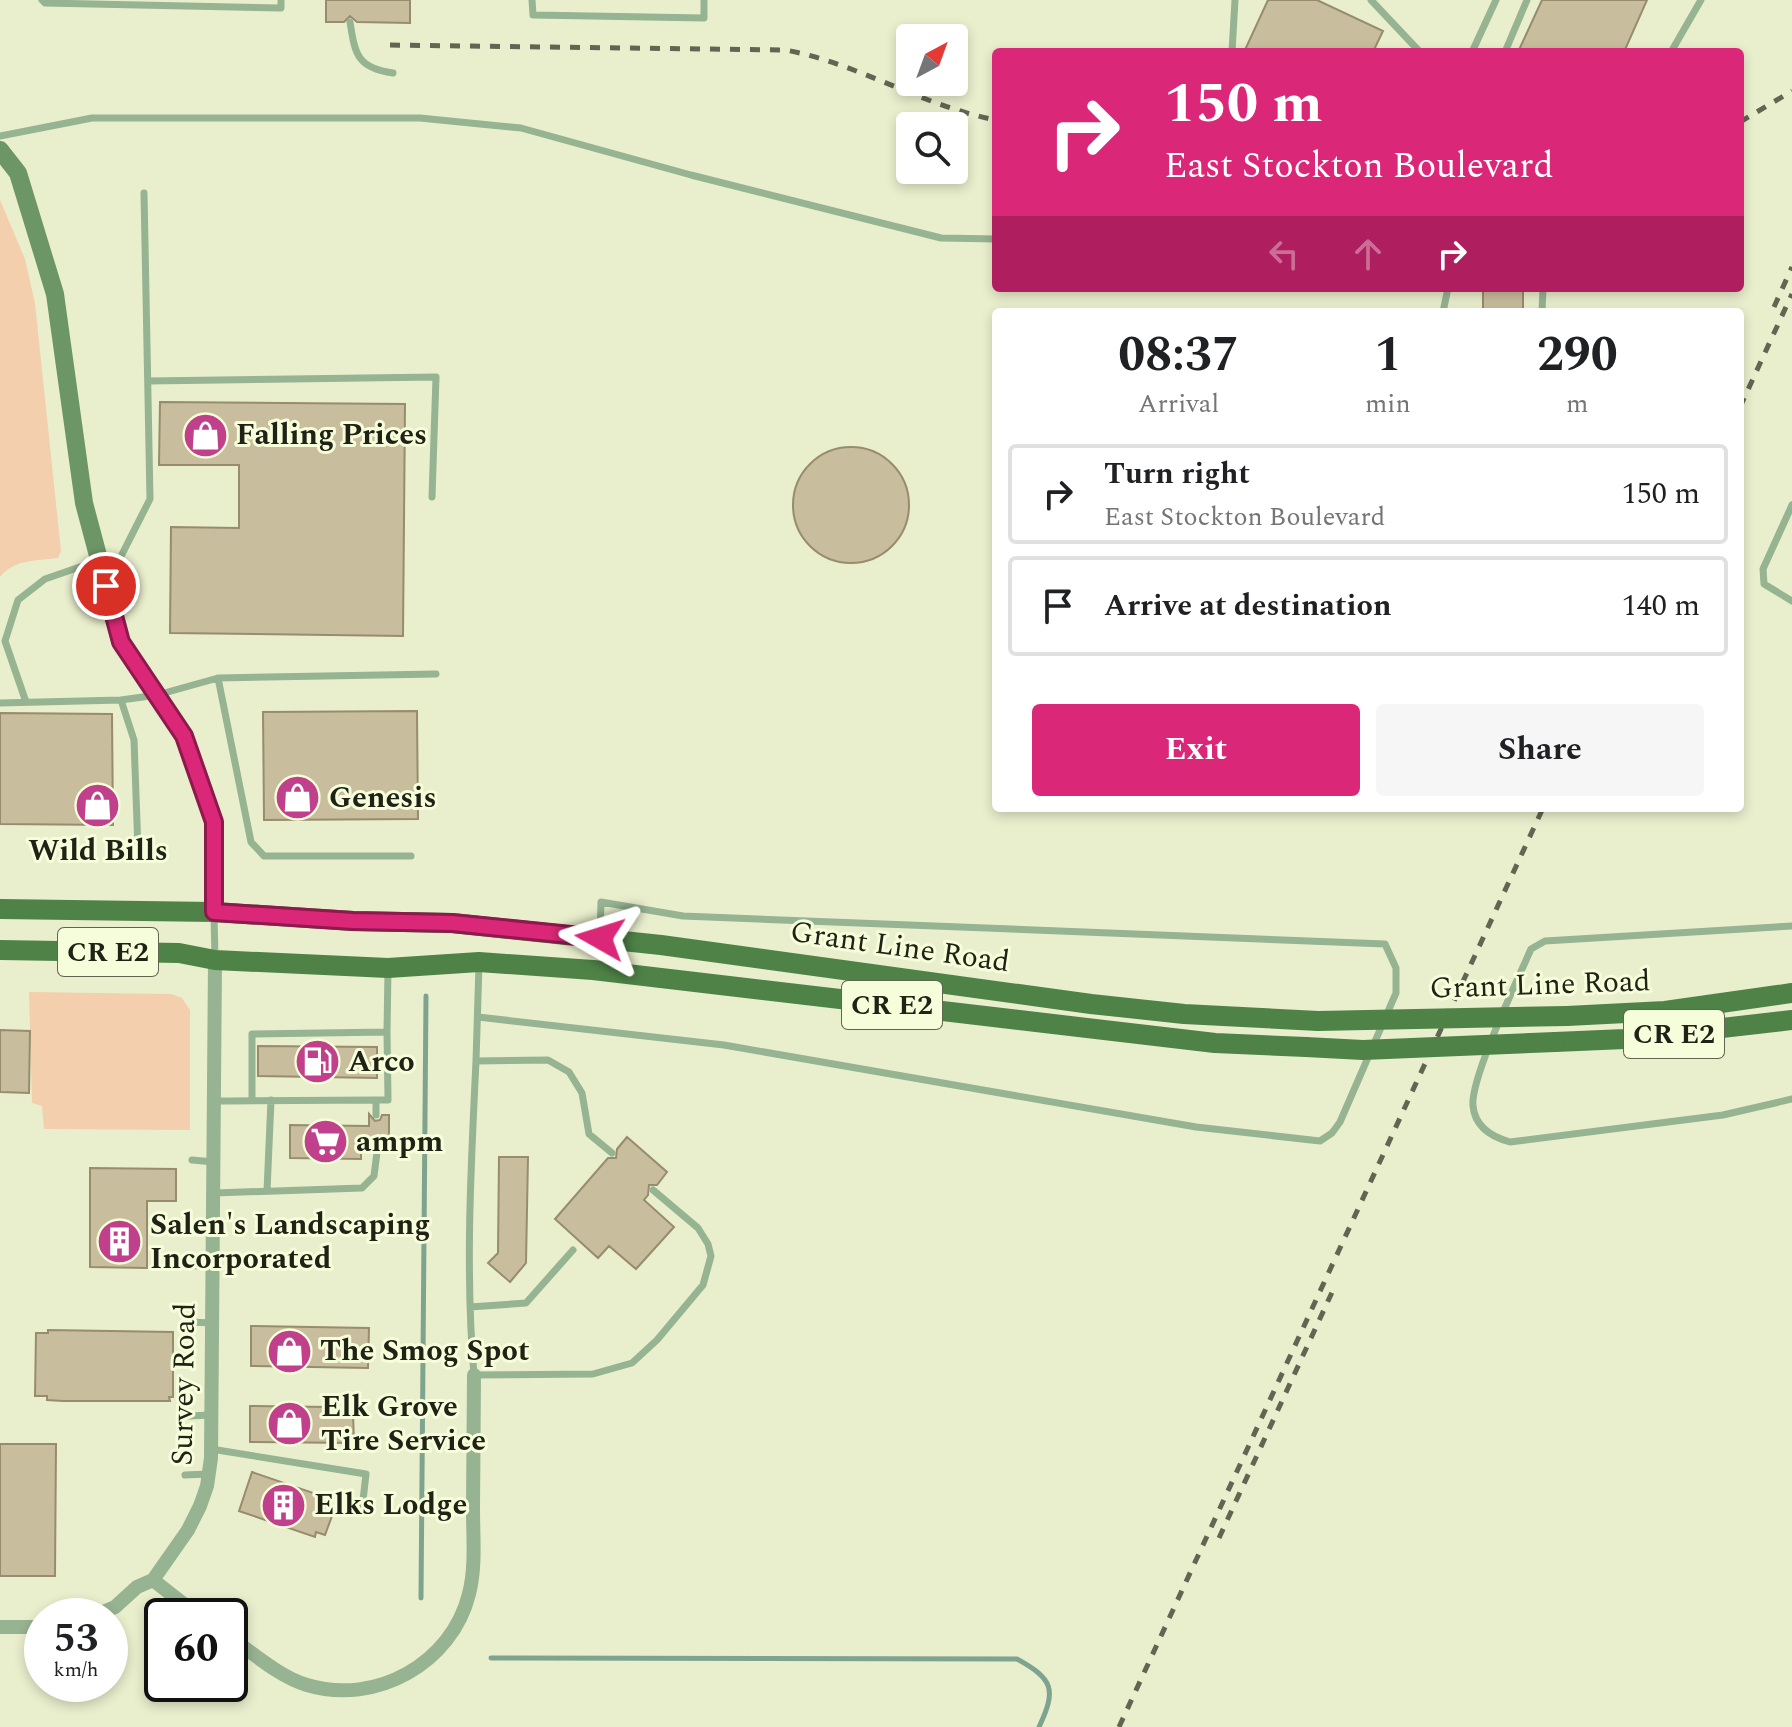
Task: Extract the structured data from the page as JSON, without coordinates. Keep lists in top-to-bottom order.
{
  "streets": {
    "main road": ["Grant Line Road", "CR E2"],
    "street": ["Survey Road"]
  },
  "crossings": [
    ["Grant Line Road", "Survey Road"]
  ],
  "places": {
    "shop": [
      "Falling Prices",
      "Genesis",
      "Wild Bills",
      "The Smog Spot",
      "Elk Grove Tire Service"
    ],
    "fuel station": ["Arco"],
    "supermarket": ["ampm"],
    "building": ["Salen's Landscaping Incorporated", "Elks Lodge"]
  },
  "north": "top right",
  "page": {
    "turn": ["150 m", "East Stockton Boulevard"],
    "eta": [
      "08:37",
      "Arrival",
      "1",
      "min",
      "290",
      "m"
    ],
    "list": [
      {
        "name": "Turn right",
        "note": "East Stockton Boulevard",
        "value": "150 m"
      },
      {
        "name": "Arrive at destination",
        "value": "140 m"
      }
    ],
    "buttons": ["Exit", "Share"],
    "speed": "53 km/h",
    "limit": "60"
  }
}
